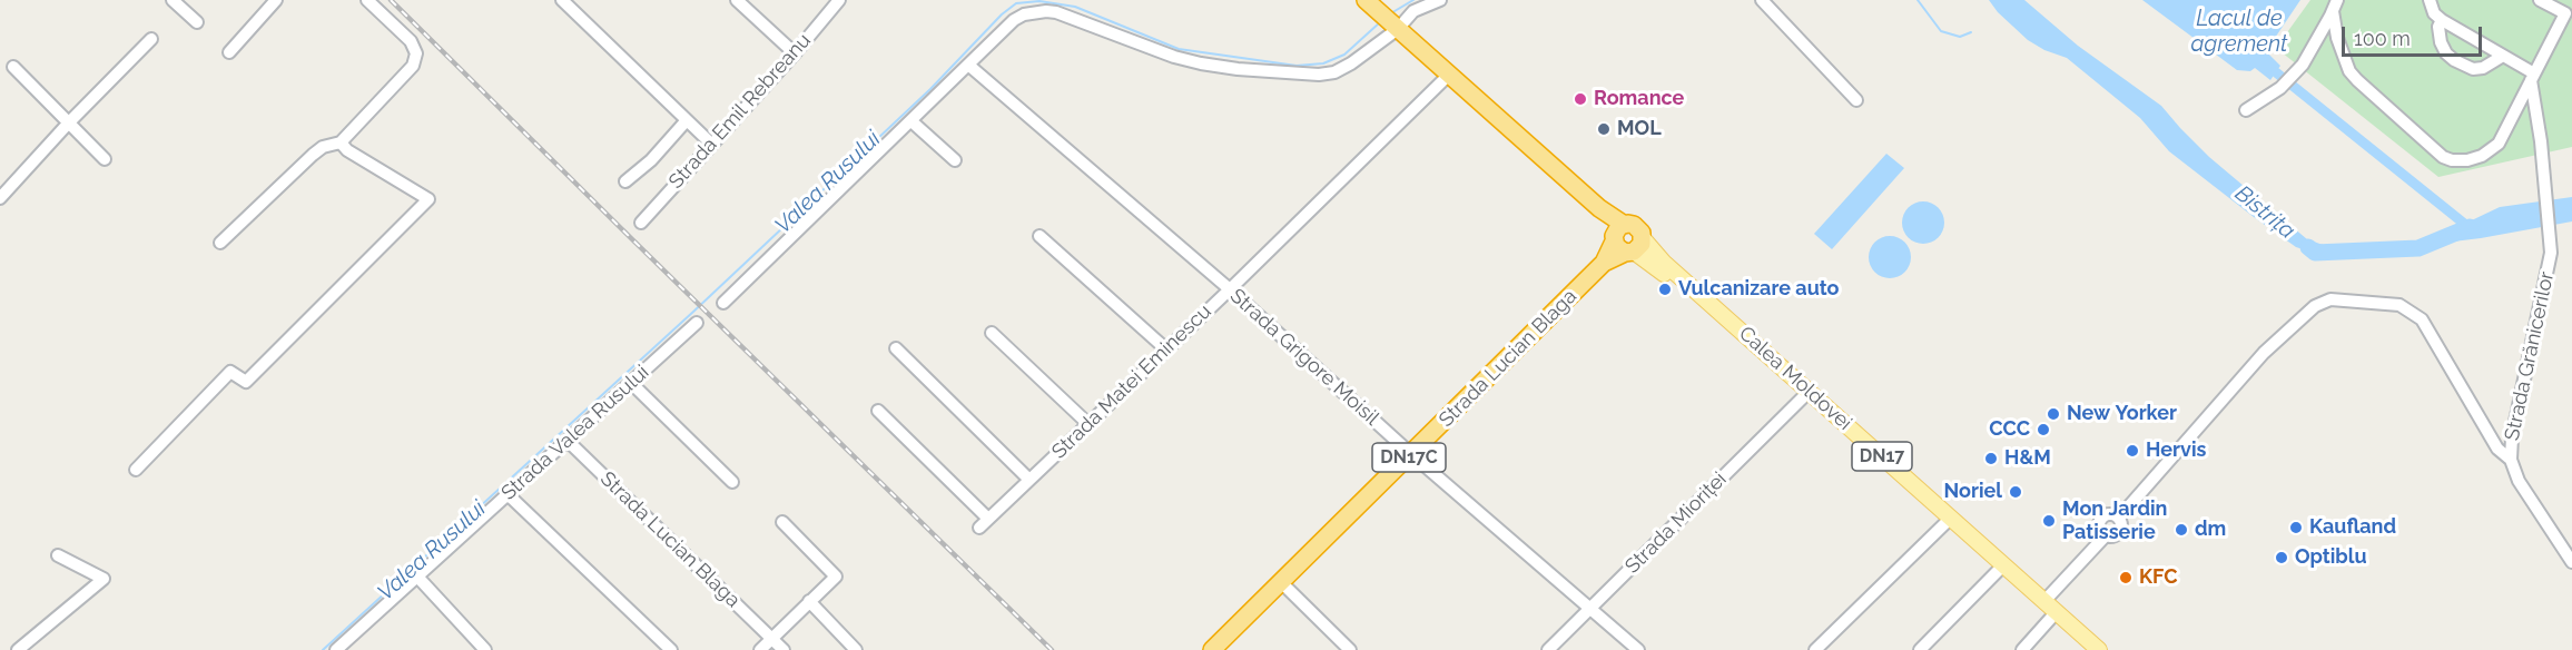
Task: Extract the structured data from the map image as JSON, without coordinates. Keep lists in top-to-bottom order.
{
  "streets": {
    "highway": [
      "Strada Lucian Blaga",
      "Calea Moldovei",
      "DN17",
      "DN17C"
    ],
    "street": [
      "Strada Emil Rebreanu",
      "Strada Grănicerilor",
      "Strada Grigore Moisil",
      "Strada Matei Eminescu",
      "Strada Valea Rusului",
      "Strada Mioriței"
    ]
  },
  "crossings": [
    ["Strada Grigore Moisil", "Strada Lucian Blaga"],
    ["Strada Grigore Moisil", "Strada Matei Eminescu"],
    ["Strada Grigore Moisil", "Strada Mioriței"],
    ["Strada Lucian Blaga", "Calea Moldovei"],
    ["Strada Lucian Blaga", "Strada Valea Rusului"],
    ["Calea Moldovei", "Strada Matei Eminescu"],
    ["Calea Moldovei", "Strada Mioriței"]
  ],
  "water": ["Lacul de agrement", "Valea Rusului", "Bistrița"],
  "places": [
    "Romance",
    "MOL",
    "Vulcanizare auto",
    "New Yorker",
    "CCC",
    "Hervis",
    "H&M",
    "Noriel",
    "Mon Jardin Patisserie",
    "Kaufland",
    "dm",
    "Optiblu",
    "KFC"
  ],
  "scale_bar": "100 m"
}
